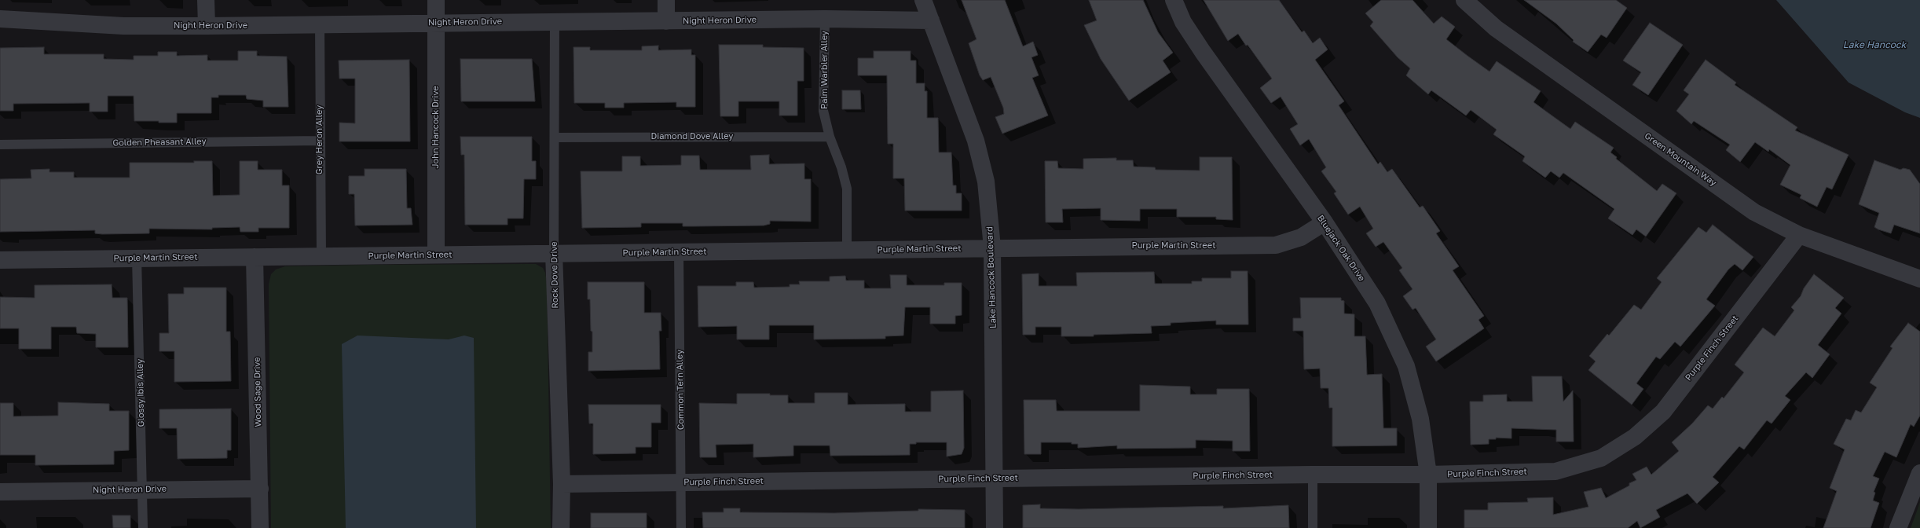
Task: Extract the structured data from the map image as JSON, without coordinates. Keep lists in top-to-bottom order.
{
  "streets": {
    "street": [
      "Night Heron Drive",
      "John Hancock Drive",
      "Green Mountain Way",
      "Purple Martin Street",
      "Bluejack Oak Drive",
      "Rock Dove Drive",
      "Lake Hancock Boulevard",
      "Purple Finch Street",
      "Wood Sage Drive"
    ],
    "lane": [
      "Palm Warbler Alley",
      "Diamond Dove Alley",
      "Grey Heron Alley",
      "Golden Pheasant Alley",
      "Common Tern Alley",
      "Glossy Ibis Alley"
    ]
  },
  "crossings": [
    ["Night Heron Drive", "Palm Warbler Alley"],
    ["Night Heron Drive", "John Hancock Drive"],
    ["Night Heron Drive", "Grey Heron Alley"],
    ["Night Heron Drive", "Rock Dove Drive"],
    ["Night Heron Drive", "Lake Hancock Boulevard"],
    ["Night Heron Drive", "Wood Sage Drive"],
    ["Night Heron Drive", "Glossy Ibis Alley"],
    ["Palm Warbler Alley", "Diamond Dove Alley"],
    ["Palm Warbler Alley", "Purple Martin Street"],
    ["John Hancock Drive", "Purple Martin Street"],
    ["Diamond Dove Alley", "Rock Dove Drive"],
    ["Grey Heron Alley", "Golden Pheasant Alley"],
    ["Grey Heron Alley", "Purple Martin Street"],
    ["Green Mountain Way", "Purple Finch Street"],
    ["Purple Martin Street", "Bluejack Oak Drive"],
    ["Purple Martin Street", "Rock Dove Drive"],
    ["Purple Martin Street", "Lake Hancock Boulevard"],
    ["Purple Martin Street", "Common Tern Alley"],
    ["Purple Martin Street", "Wood Sage Drive"],
    ["Purple Martin Street", "Glossy Ibis Alley"],
    ["Bluejack Oak Drive", "Purple Finch Street"],
    ["Rock Dove Drive", "Purple Finch Street"],
    ["Lake Hancock Boulevard", "Purple Finch Street"],
    ["Purple Finch Street", "Common Tern Alley"]
  ],
  "water": ["Lake Hancock"]
}
